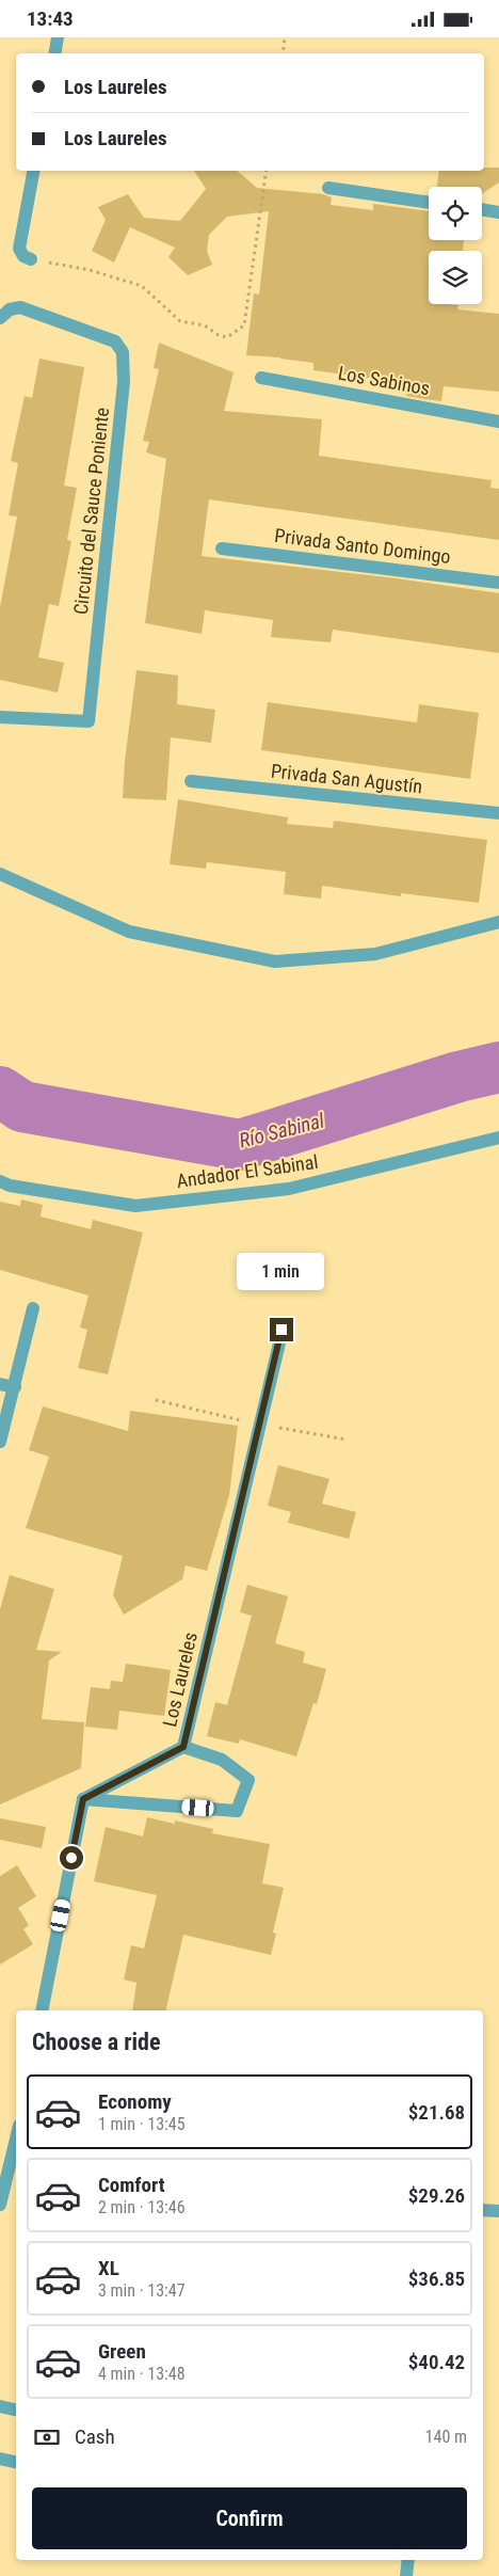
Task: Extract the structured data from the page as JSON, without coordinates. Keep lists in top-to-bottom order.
{
  "streets": {
    "street": [
      "Los Sabinos",
      "Circuito del Sauce Poniente",
      "Privada Santo Domingo",
      "Privada San Agustín",
      "Andador El Sabinal",
      "Los Laureles"
    ]
  },
  "water": ["Río Sabinal"],
  "page": {
    "status": "13:43",
    "banner": ["Los Laureles", "Los Laureles"],
    "bubble": "1 min",
    "heading": "Choose a ride",
    "list": [
      {
        "name": "Economy",
        "note": "1 min · 13:45",
        "value": "$21.68"
      },
      {
        "name": "Comfort",
        "note": "2 min · 13:46",
        "value": "$29.26"
      },
      {
        "name": "XL",
        "note": "3 min · 13:47",
        "value": "$36.85"
      },
      {
        "name": "Green",
        "note": "4 min · 13:48",
        "value": "$40.42"
      }
    ],
    "pay": ["Cash", "140 m"],
    "buttons": "Confirm"
  }
}
